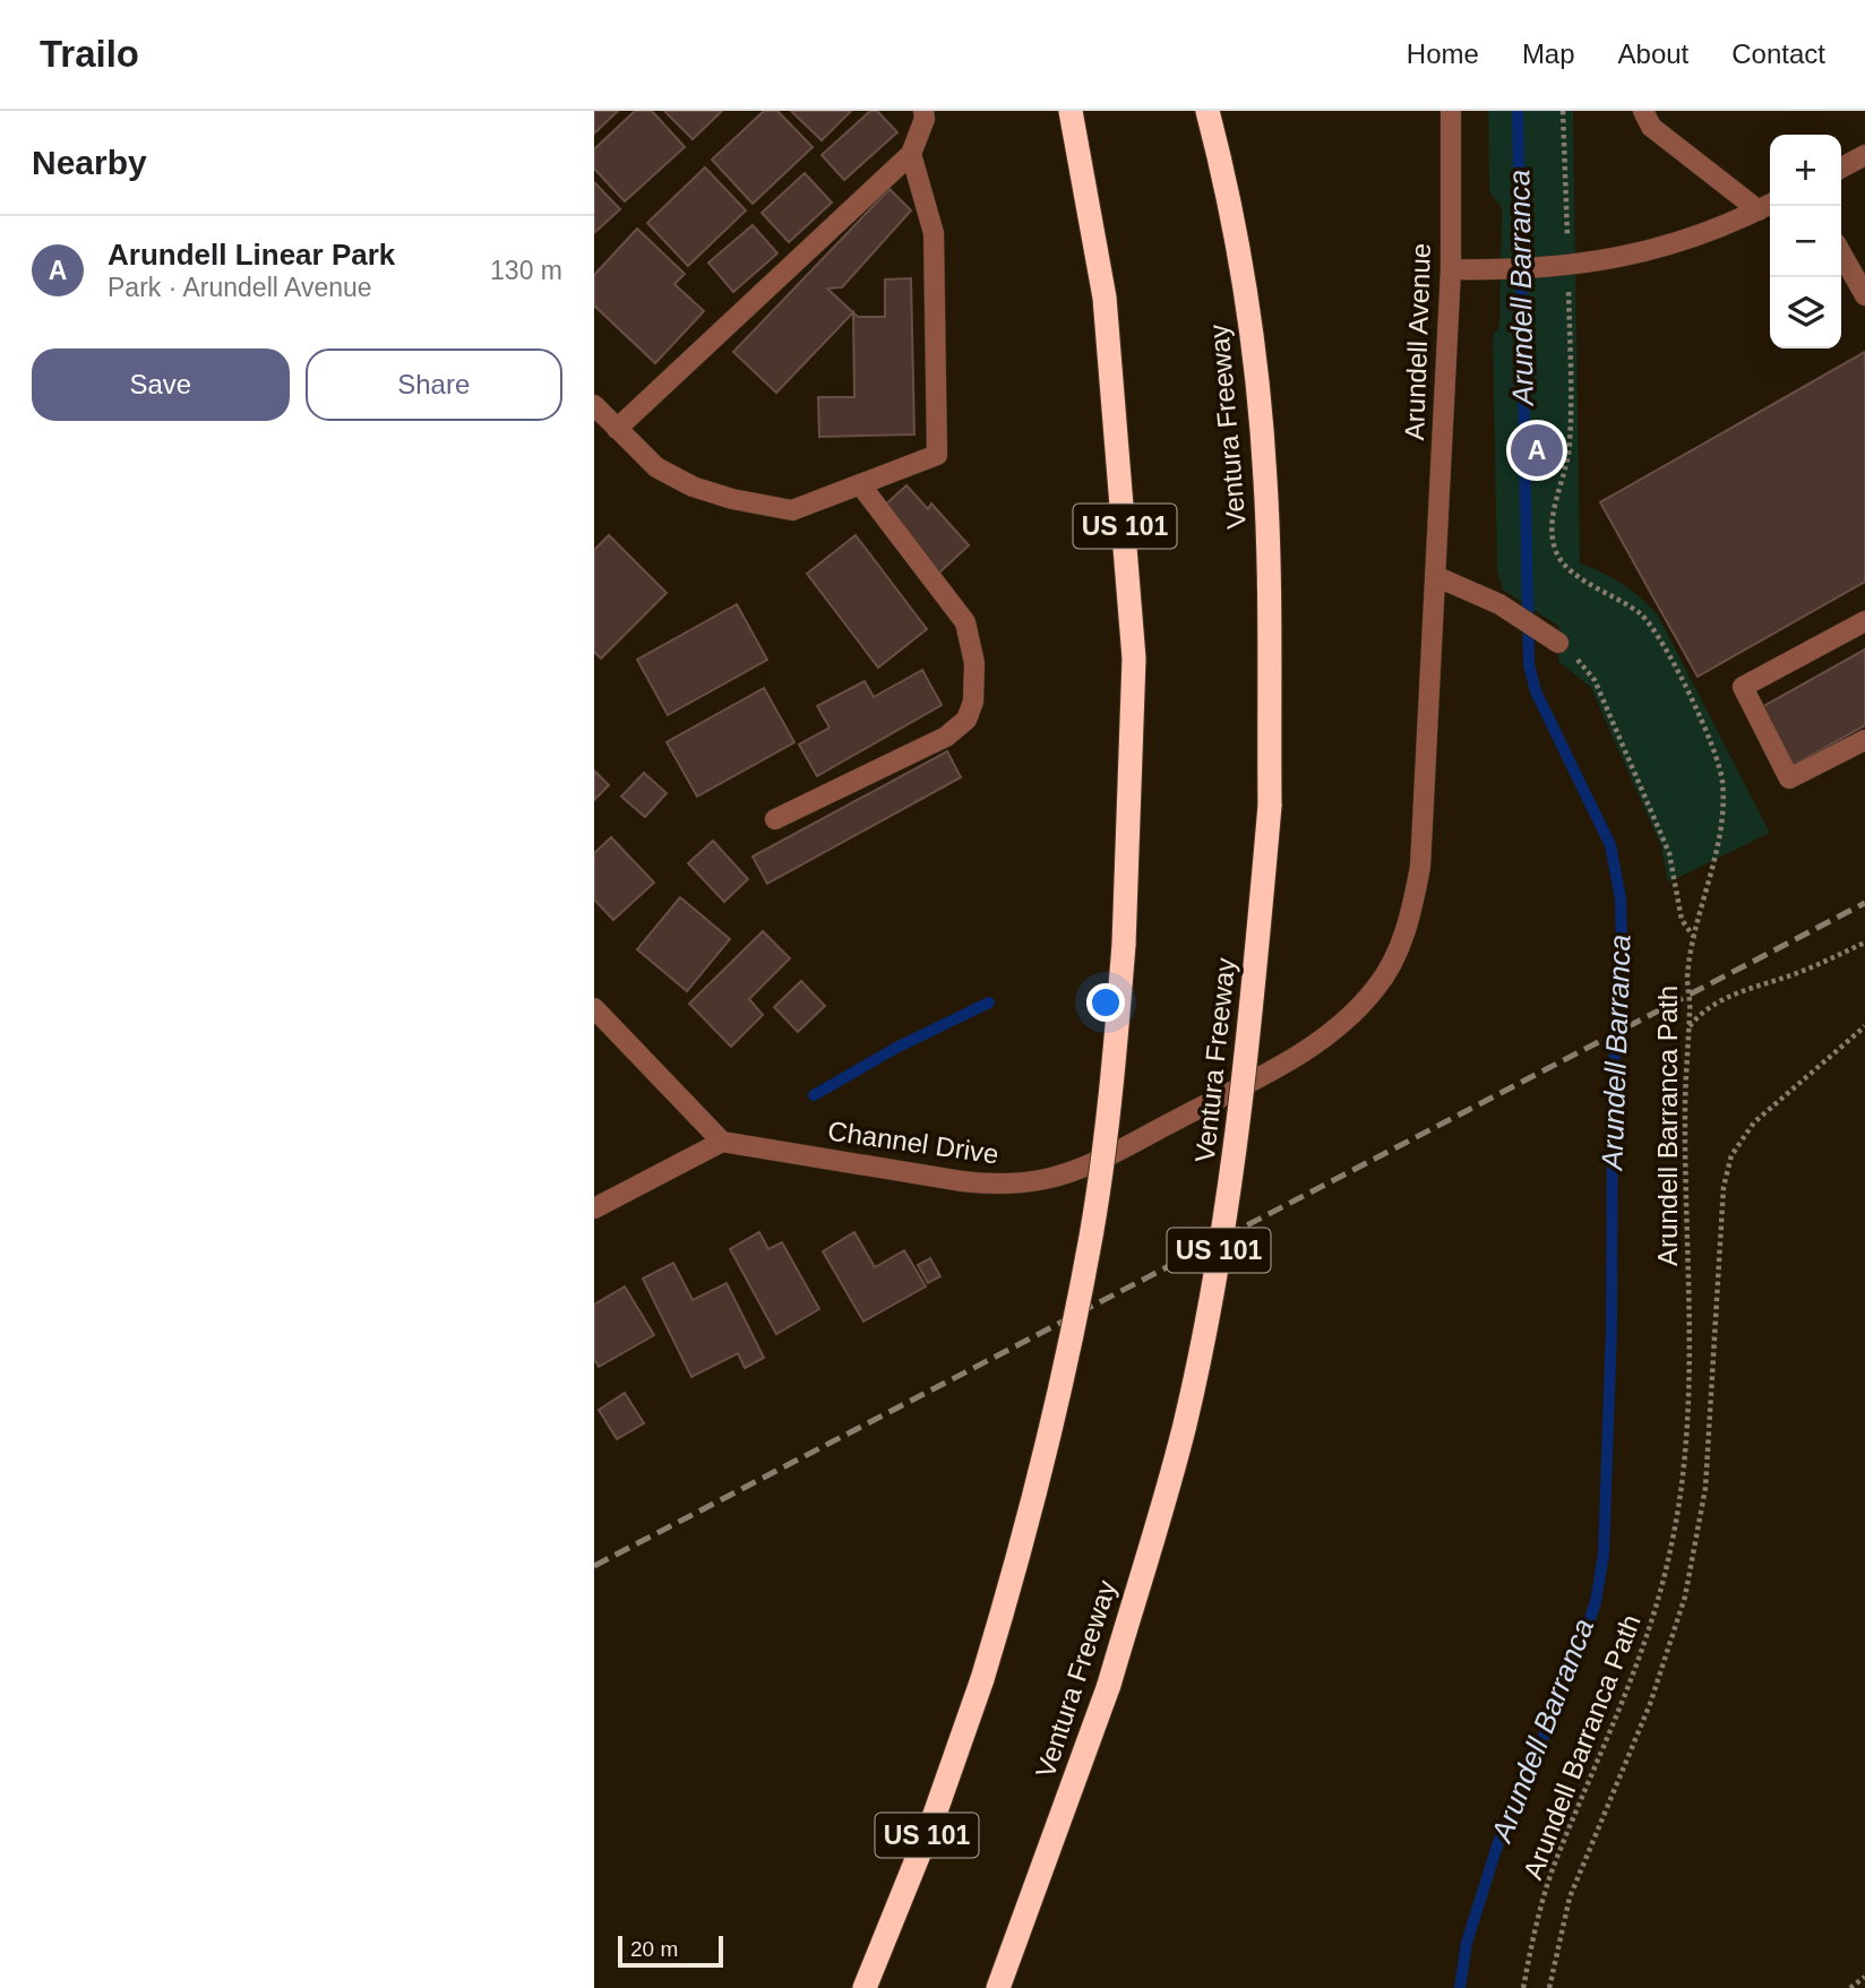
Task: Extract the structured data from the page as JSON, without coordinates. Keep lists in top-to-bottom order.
{
  "streets": {
    "highway": ["Ventura Freeway", "US 101"],
    "street": ["Arundell Avenue", "Channel Drive"],
    "path": ["Arundell Barranca Path"]
  },
  "crossings": [
    ["Arundell Avenue", "Channel Drive"]
  ],
  "water": ["Arundell Barranca"],
  "scale_bar": "20 m",
  "page": {
    "header": "Trailo",
    "nav": [
      "Home",
      "Map",
      "About",
      "Contact"
    ],
    "heading": "Nearby",
    "map_buttons": ["+", "−"],
    "list": [
      {
        "mark": "A",
        "name": "Arundell Linear Park",
        "note": "Park · Arundell Avenue",
        "value": "130 m"
      }
    ],
    "buttons": ["Save", "Share"],
    "pins": "A",
    "scale": "20 m"
  }
}
